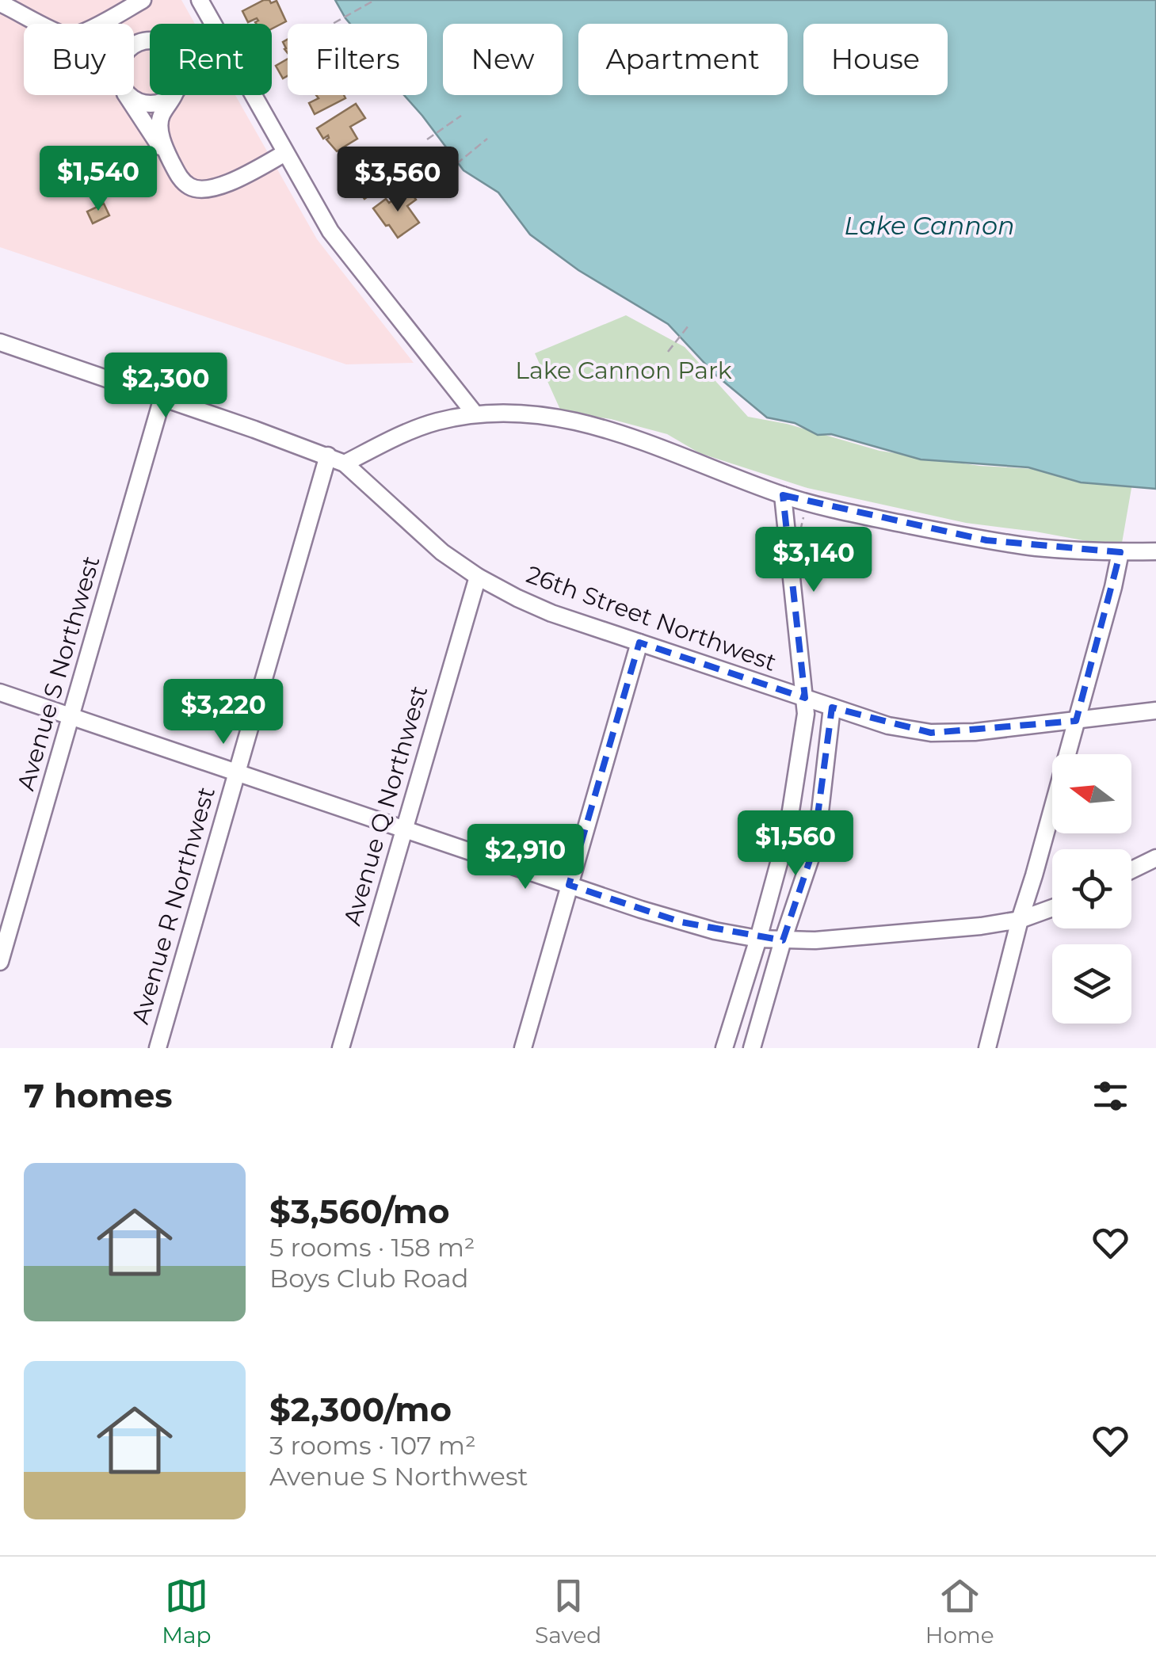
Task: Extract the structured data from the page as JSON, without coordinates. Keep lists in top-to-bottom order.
{
  "streets": {
    "street": [
      "26th Street Northwest",
      "Avenue S Northwest",
      "Avenue Q Northwest",
      "Avenue R Northwest"
    ]
  },
  "crossings": [
    ["26th Street Northwest", "Avenue S Northwest"],
    ["26th Street Northwest", "Avenue Q Northwest"],
    ["26th Street Northwest", "Avenue R Northwest"]
  ],
  "water": ["Lake Cannon"],
  "parks": ["Lake Cannon Park"],
  "north": "left",
  "page": {
    "chip": [
      "Buy",
      "Rent",
      "Filters",
      "New",
      "Apartment",
      "House"
    ],
    "price": [
      "$1,540",
      "$3,560",
      "$2,300",
      "$3,140",
      "$3,220",
      "$1,560",
      "$2,910"
    ],
    "heading": "7 homes",
    "list": [
      {
        "name": "$3,560/mo",
        "note": "5 rooms · 158 m² · Boys Club Road"
      },
      {
        "name": "$2,300/mo",
        "note": "3 rooms · 107 m² · Avenue S Northwest"
      }
    ],
    "tabs": ["Map", "Saved", "Home"]
  }
}
